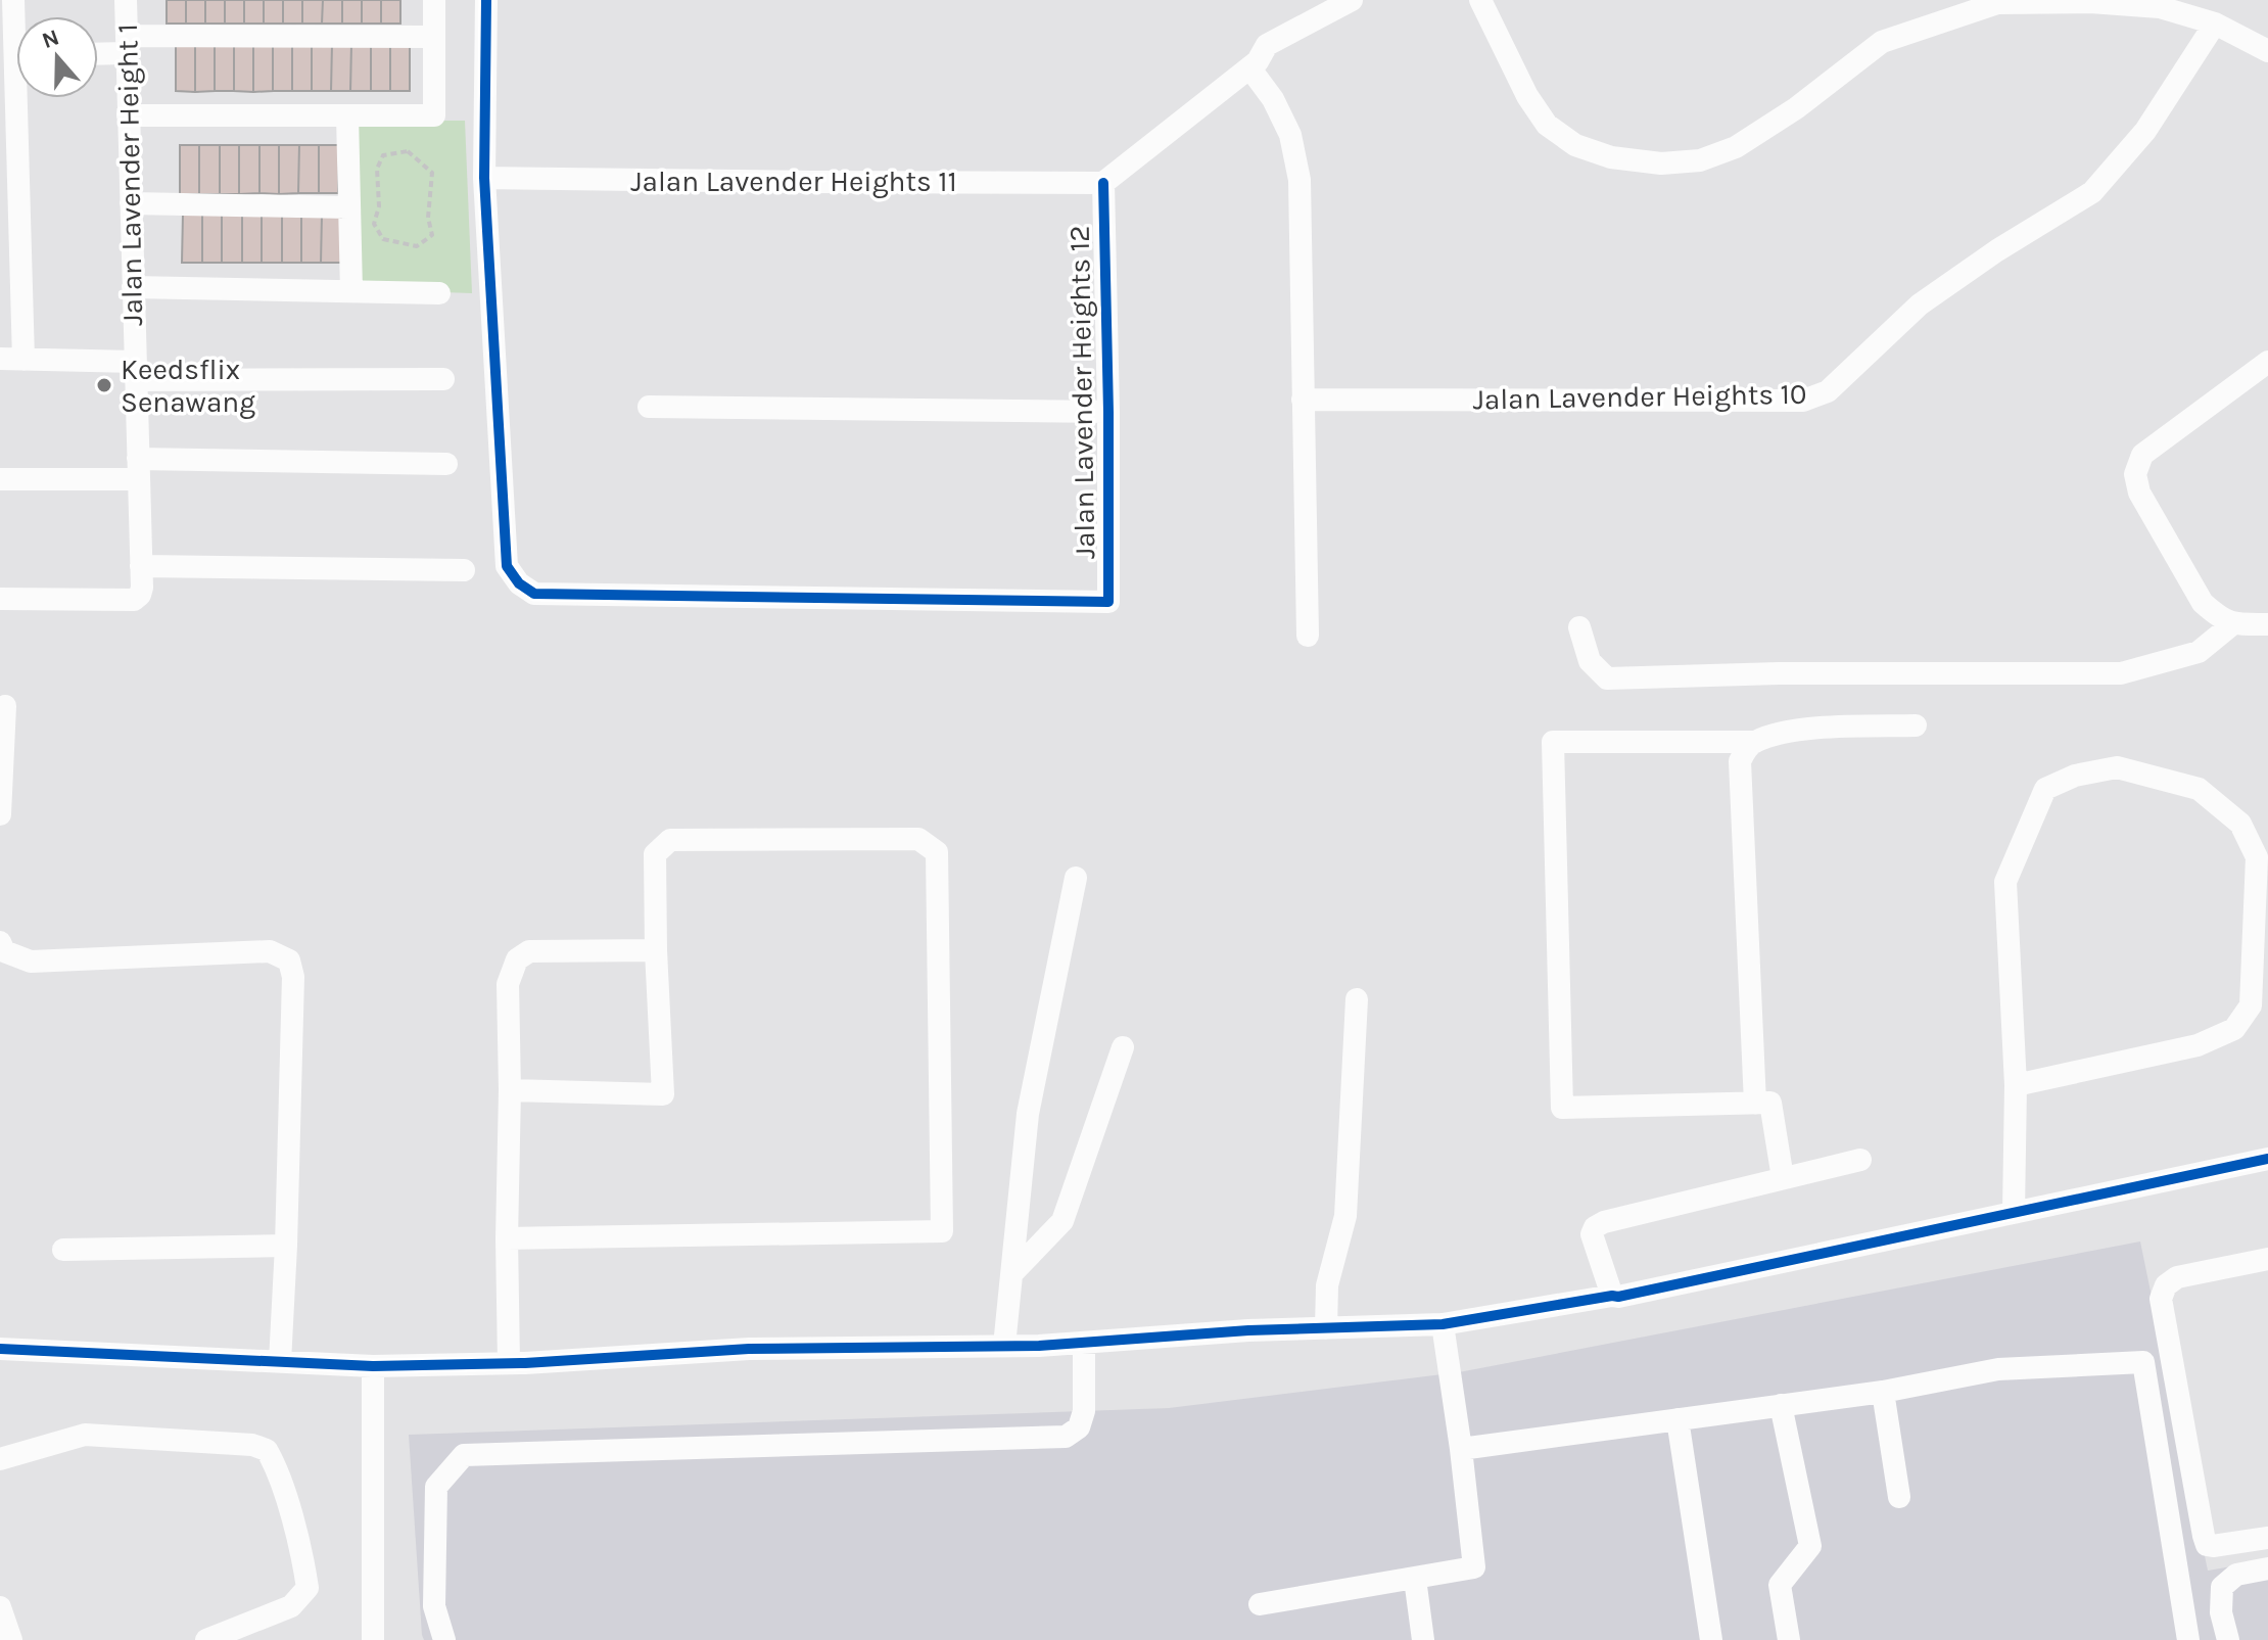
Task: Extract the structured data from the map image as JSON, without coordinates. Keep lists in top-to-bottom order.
{
  "streets": {
    "street": [
      "Jalan Lavender Height 1",
      "Jalan Lavender Heights 11",
      "Jalan Lavender Heights 12",
      "Jalan Lavender Heights 10"
    ]
  },
  "crossings": [
    ["Jalan Lavender Heights 11", "Jalan Lavender Heights 12"]
  ],
  "places": ["Keedsflix Senawang"],
  "north": "top"
}
